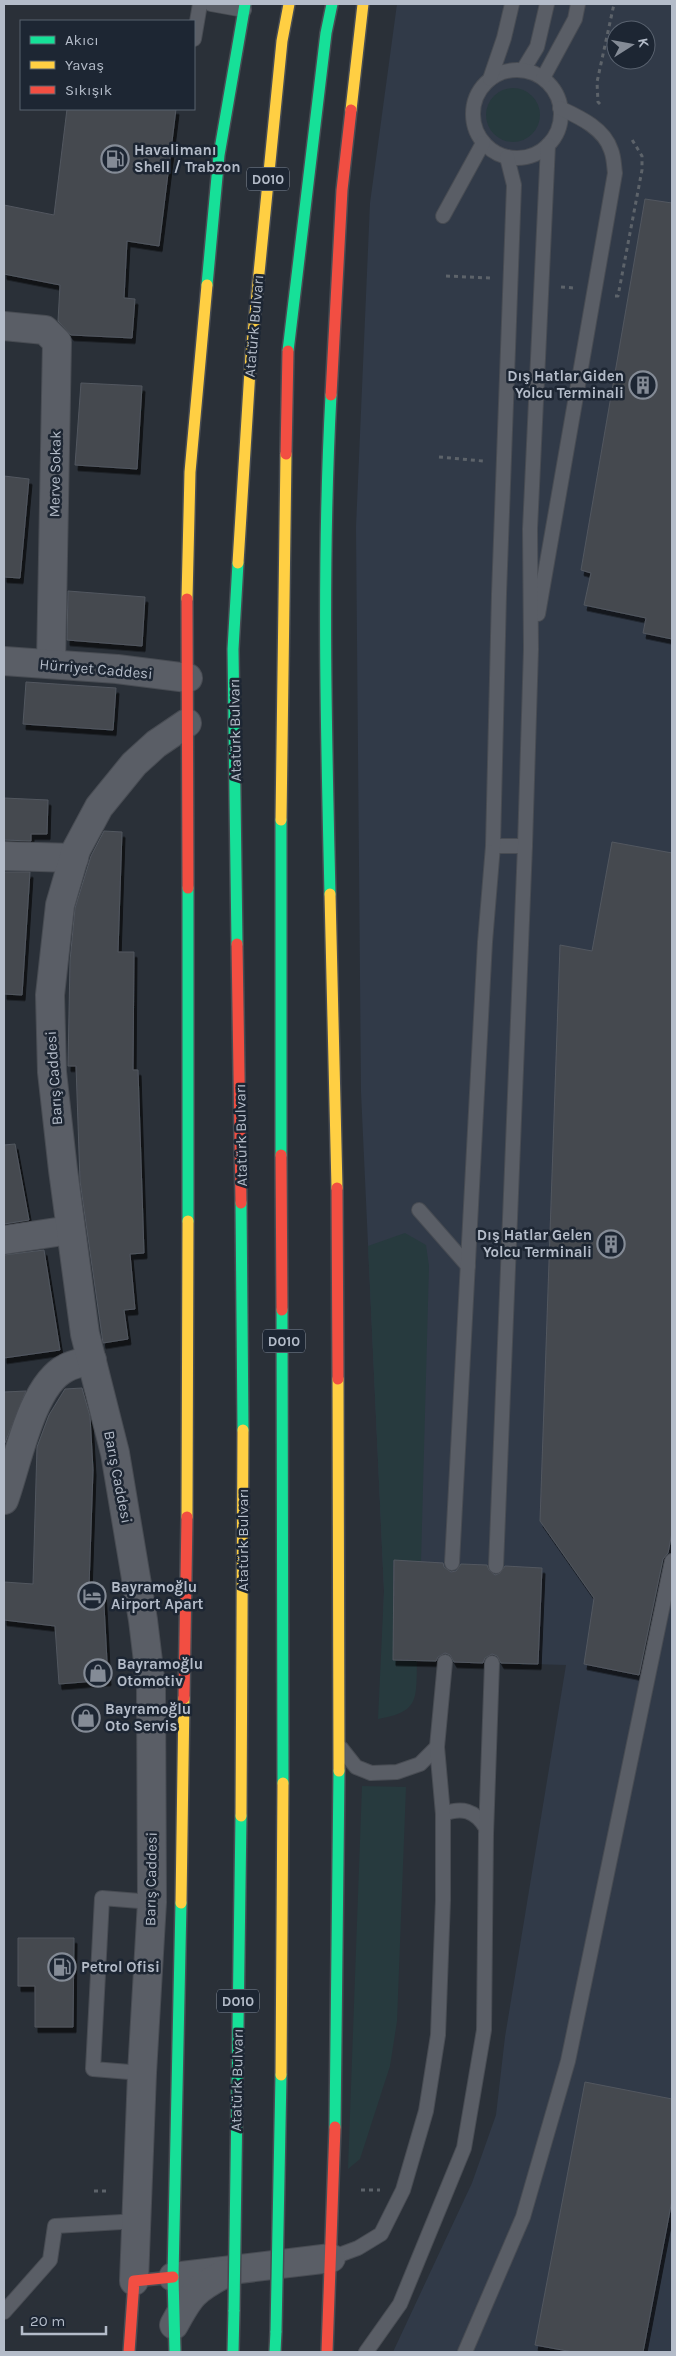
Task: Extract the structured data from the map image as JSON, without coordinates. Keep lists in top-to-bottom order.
{
  "streets": {
    "main road": ["D010", "Atatürk Bulvarı"],
    "street": ["Merve Sokak", "Hürriyet Caddesi", "Barış Caddesi"]
  },
  "crossings": [
    ["Merve Sokak", "Hürriyet Caddesi"]
  ],
  "places": {
    "fuel station": ["Havalimanı Shell / Trabzon", "Petrol Ofisi"],
    "building": ["Dış Hatlar Giden Yolcu Terminali", "Dış Hatlar Gelen Yolcu Terminali"],
    "hotel": ["Bayramoğlu Airport Apart"],
    "shop": ["Bayramoğlu Otomotiv", "Bayramoğlu Oto Servis"]
  },
  "legend": ["Akıcı", "Yavaş", "Sıkışık"],
  "scale_bar": "20 m",
  "north": "right"
}
